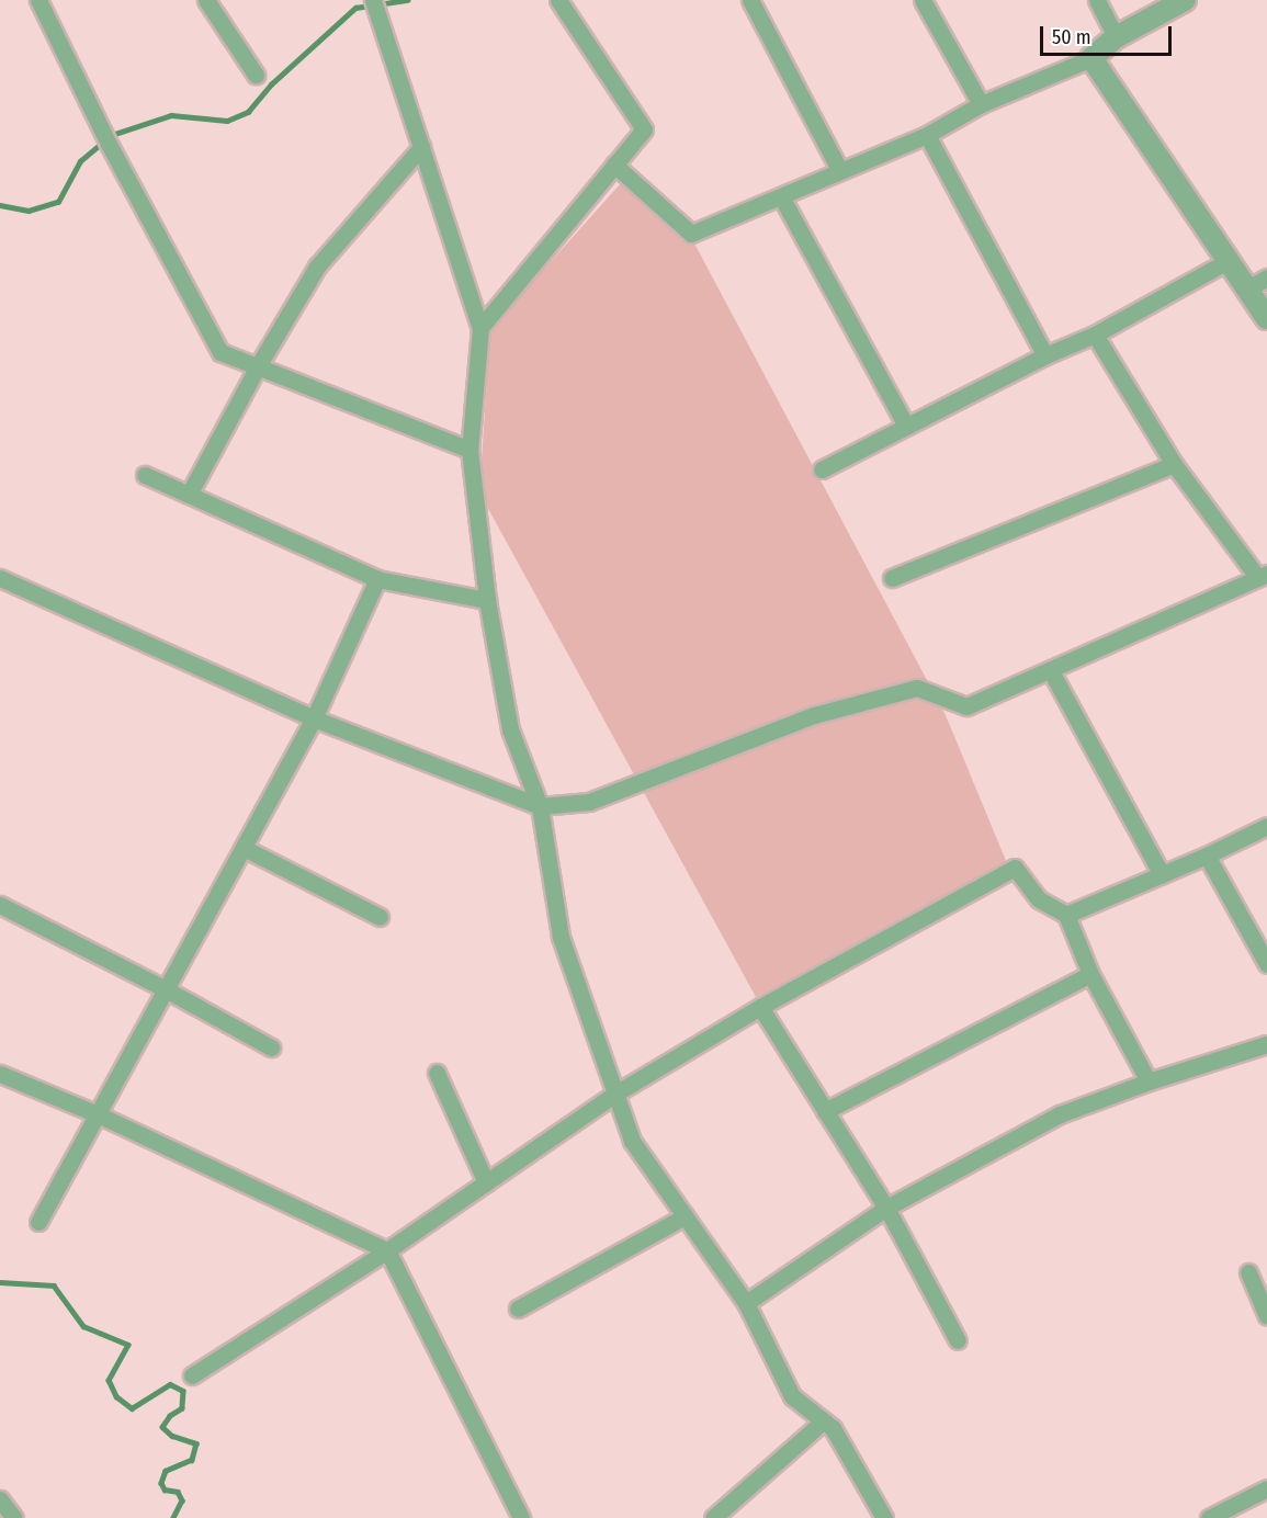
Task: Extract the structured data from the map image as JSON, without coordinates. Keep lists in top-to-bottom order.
{
  "scale_bar": "50 m"
}
